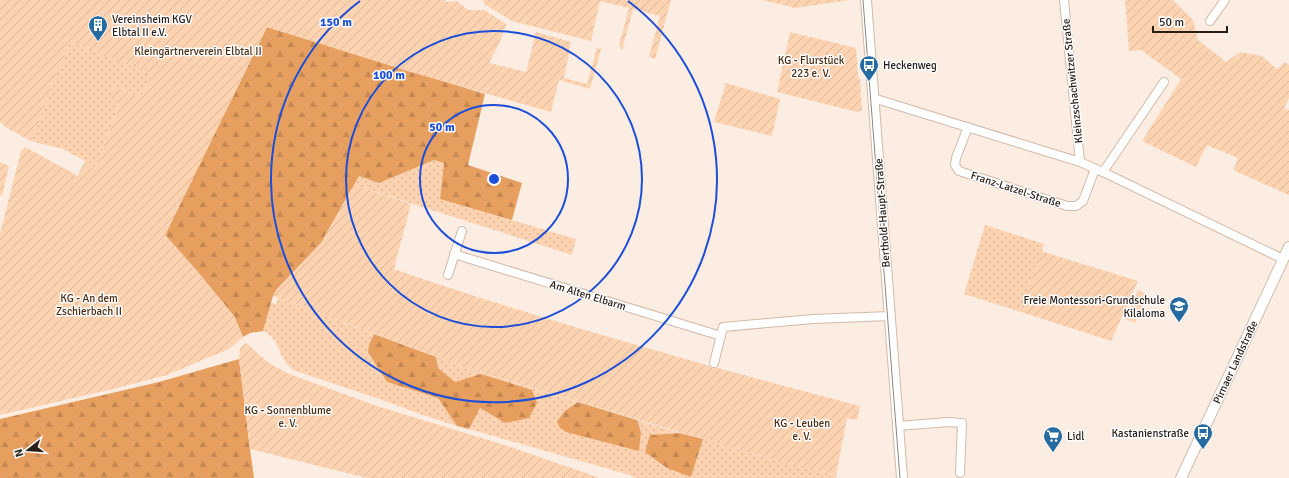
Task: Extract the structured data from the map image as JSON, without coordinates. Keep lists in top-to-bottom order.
{
  "streets": {
    "street": [
      "Kleinzschachwitzer Straße",
      "Franz-Latzel-Straße",
      "Berthold-Haupt-Straße",
      "Am Alten Elbarm",
      "Pirnaer Landstraße"
    ]
  },
  "parks": [
    "Kleingärtnerverein Elbtal II",
    "KG - Flurstück 223 e. V.",
    "KG - An dem Zschierbach II",
    "KG - Sonnenblume e. V.",
    "KG - Leuben e. V."
  ],
  "places": {
    "building": ["Vereinsheim KGV Elbtal II e.V."],
    "bus stop": ["Heckenweg", "Kastanienstraße"],
    "school or university": ["Freie Montessori-Grundschule Kilaloma"],
    "supermarket": ["Lidl"]
  },
  "scale_bar": "50 m",
  "north": "left",
  "rings": ["150 m", "100 m", "50 m"]
}
